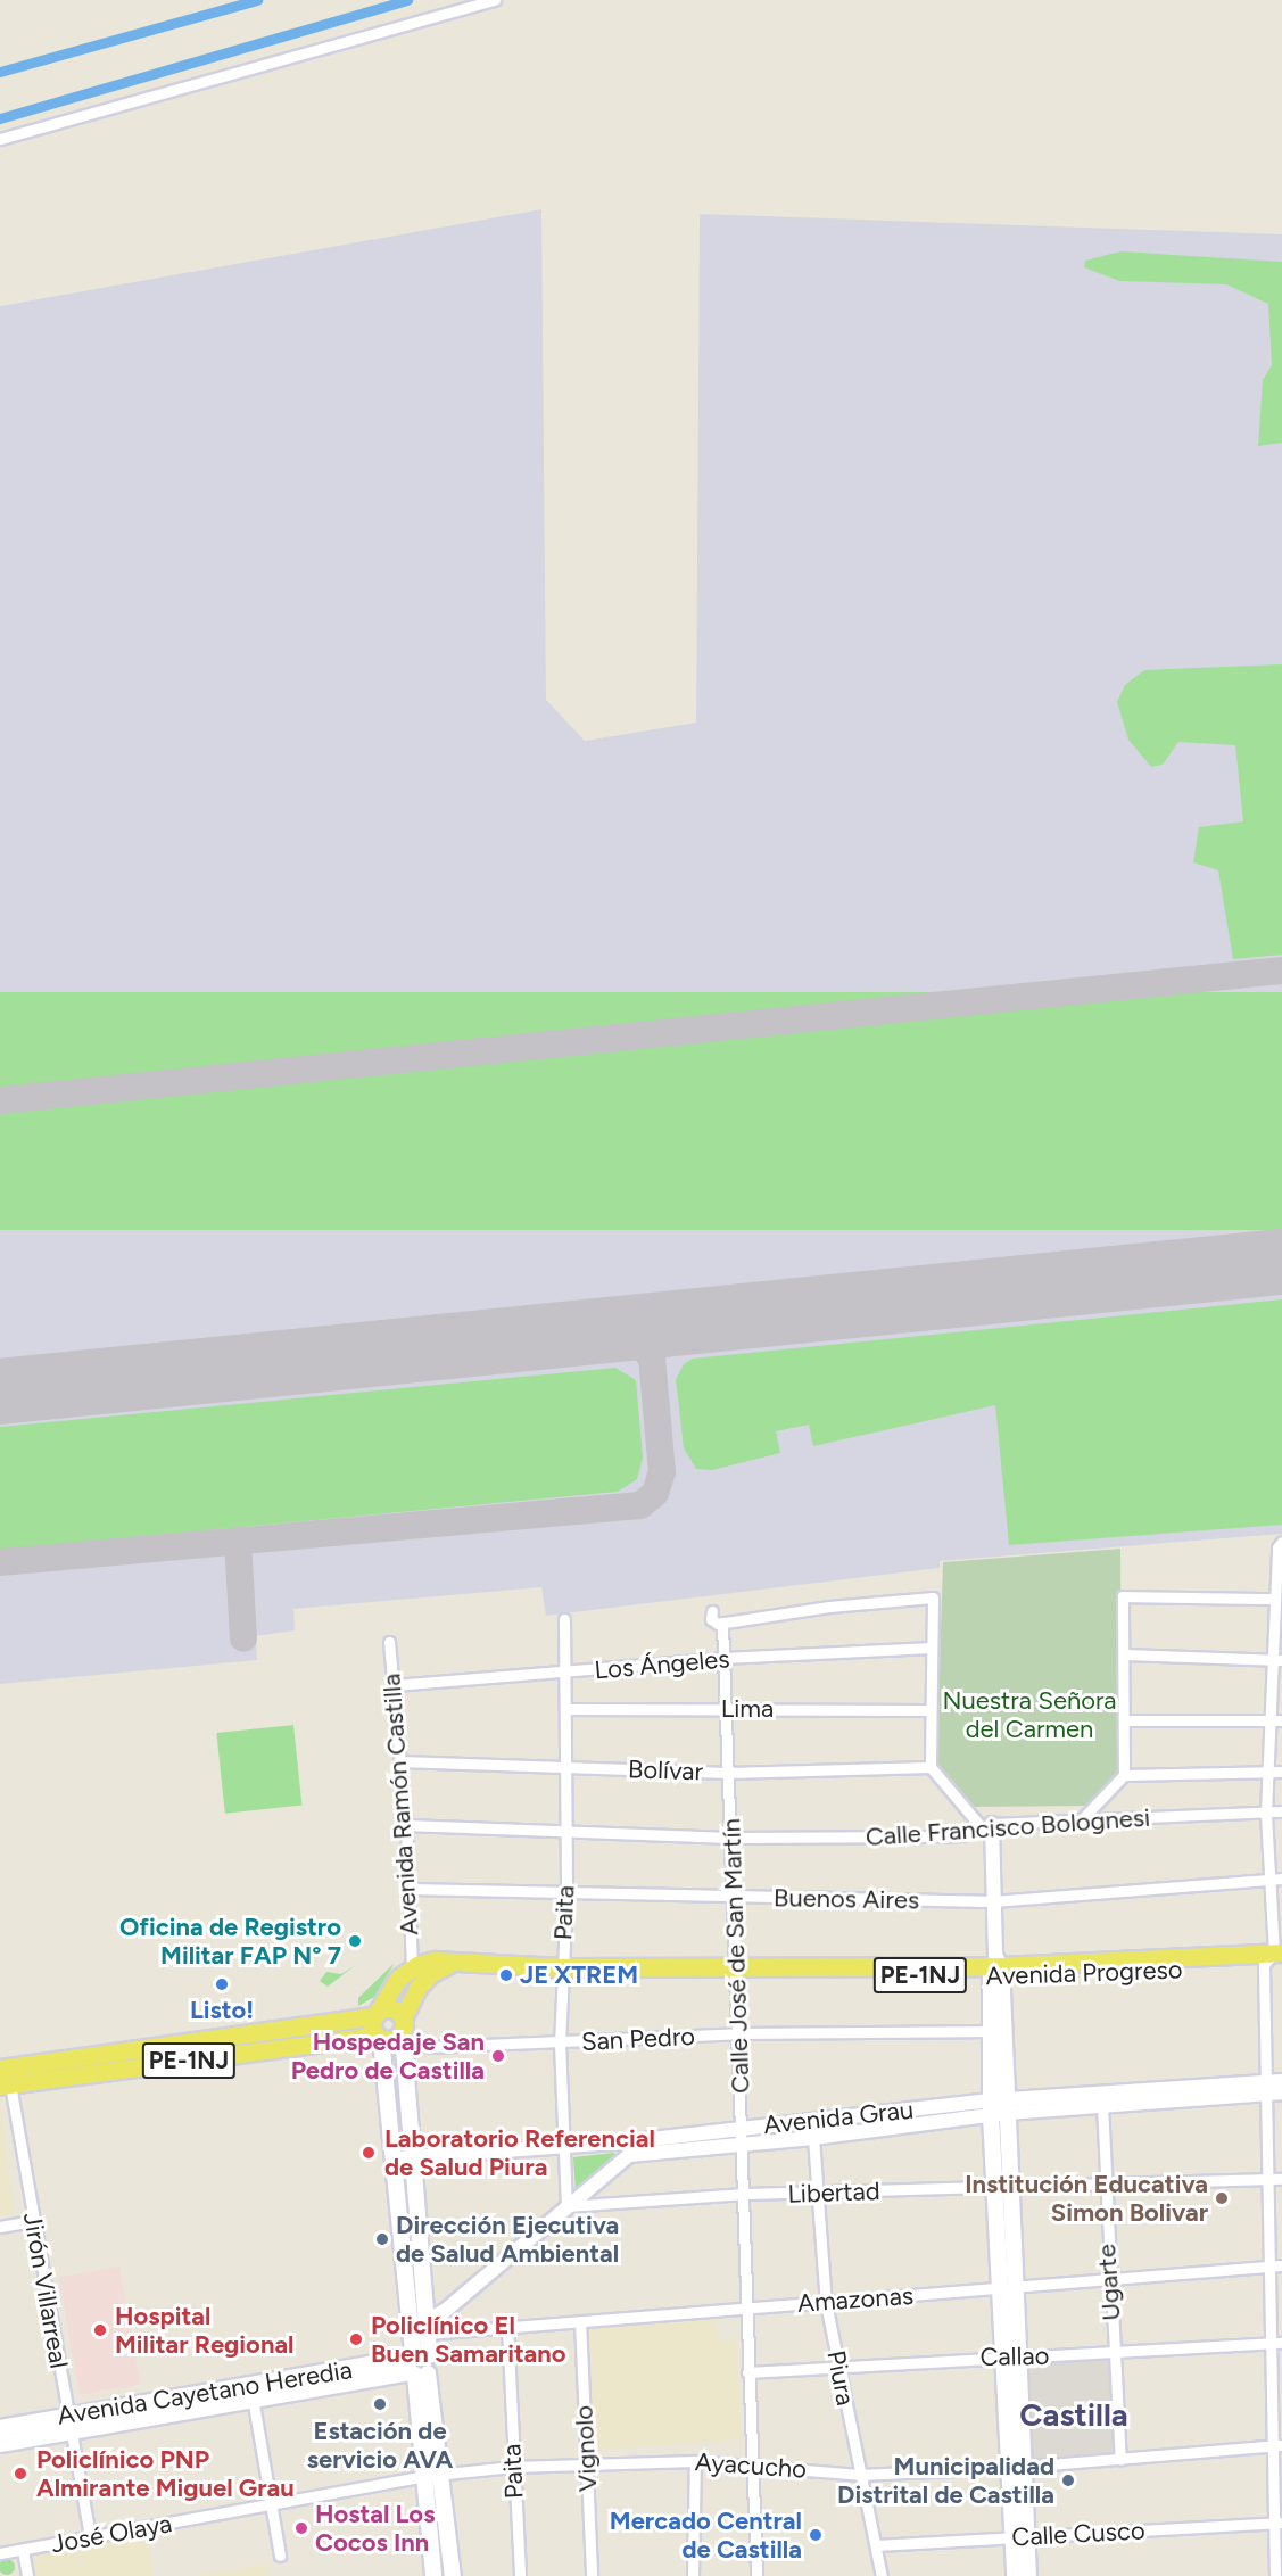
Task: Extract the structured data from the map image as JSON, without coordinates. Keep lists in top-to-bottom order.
{
  "streets": {
    "main road": ["Avenida Progreso", "PE-1NJ", "Avenida Cayetano Heredia"],
    "street": [
      "Los Ángeles",
      "Lima",
      "Bolívar",
      "Avenida Ramón Castilla",
      "Calle Francisco Bolognesi",
      "Buenos Aires",
      "Paita",
      "Calle José de San Martín",
      "San Pedro",
      "Avenida Grau",
      "Libertad",
      "Ugarte",
      "Jirón Villarreal",
      "Amazonas",
      "Callao",
      "Piura",
      "Vignolo",
      "Ayacucho",
      "José Olaya",
      "Calle Cusco"
    ]
  },
  "crossings": [
    ["Los Ángeles", "Avenida Ramón Castilla"],
    ["Los Ángeles", "Paita"],
    ["Los Ángeles", "Calle José de San Martín"],
    ["Lima", "Paita"],
    ["Lima", "Calle José de San Martín"],
    ["Bolívar", "Avenida Ramón Castilla"],
    ["Bolívar", "Paita"],
    ["Bolívar", "Calle José de San Martín"],
    ["Avenida Ramón Castilla", "Calle Francisco Bolognesi"],
    ["Avenida Ramón Castilla", "Buenos Aires"],
    ["Avenida Ramón Castilla", "Avenida Progreso"],
    ["Calle Francisco Bolognesi", "Paita"],
    ["Calle Francisco Bolognesi", "Calle José de San Martín"],
    ["Buenos Aires", "Paita"],
    ["Buenos Aires", "Calle José de San Martín"],
    ["Paita", "Avenida Progreso"],
    ["Paita", "San Pedro"],
    ["Paita", "Avenida Grau"],
    ["Paita", "Libertad"],
    ["Paita", "Amazonas"],
    ["Paita", "Ayacucho"],
    ["Calle José de San Martín", "Avenida Progreso"],
    ["Calle José de San Martín", "San Pedro"],
    ["Calle José de San Martín", "Avenida Grau"],
    ["Calle José de San Martín", "Libertad"],
    ["Calle José de San Martín", "Amazonas"],
    ["Calle José de San Martín", "Callao"],
    ["Calle José de San Martín", "Ayacucho"],
    ["PE-1NJ", "San Pedro"],
    ["PE-1NJ", "Jirón Villarreal"],
    ["Avenida Grau", "Libertad"],
    ["Avenida Grau", "Ugarte"],
    ["Avenida Grau", "Piura"],
    ["Libertad", "Ugarte"],
    ["Libertad", "Piura"],
    ["Ugarte", "Amazonas"],
    ["Ugarte", "Callao"],
    ["Ugarte", "Ayacucho"],
    ["Jirón Villarreal", "Avenida Cayetano Heredia"],
    ["Jirón Villarreal", "José Olaya"],
    ["Amazonas", "Piura"],
    ["Amazonas", "Vignolo"],
    ["Callao", "Piura"],
    ["Piura", "Ayacucho"],
    ["Piura", "Calle Cusco"],
    ["Vignolo", "Ayacucho"],
    ["Ayacucho", "José Olaya"]
  ],
  "districts": ["Castilla"],
  "parks": ["Nuestra Señora del Carmen"],
  "places": [
    "Oficina de Registro Militar FAP N° 7",
    "JE XTREM",
    "Listo!",
    "Hospedaje San Pedro de Castilla",
    "Laboratorio Referencial de Salud Piura",
    "Institución Educativa Simon Bolivar",
    "Dirección Ejecutiva de Salud Ambiental",
    "Hospital Militar Regional",
    "Policlínico El Buen Samaritano",
    "Estación de servicio AVA",
    "Policlínico PNP Almirante Miguel Grau",
    "Municipalidad Distrital de Castilla",
    "Hostal Los Cocos Inn",
    "Mercado Central de Castilla"
  ]
}
